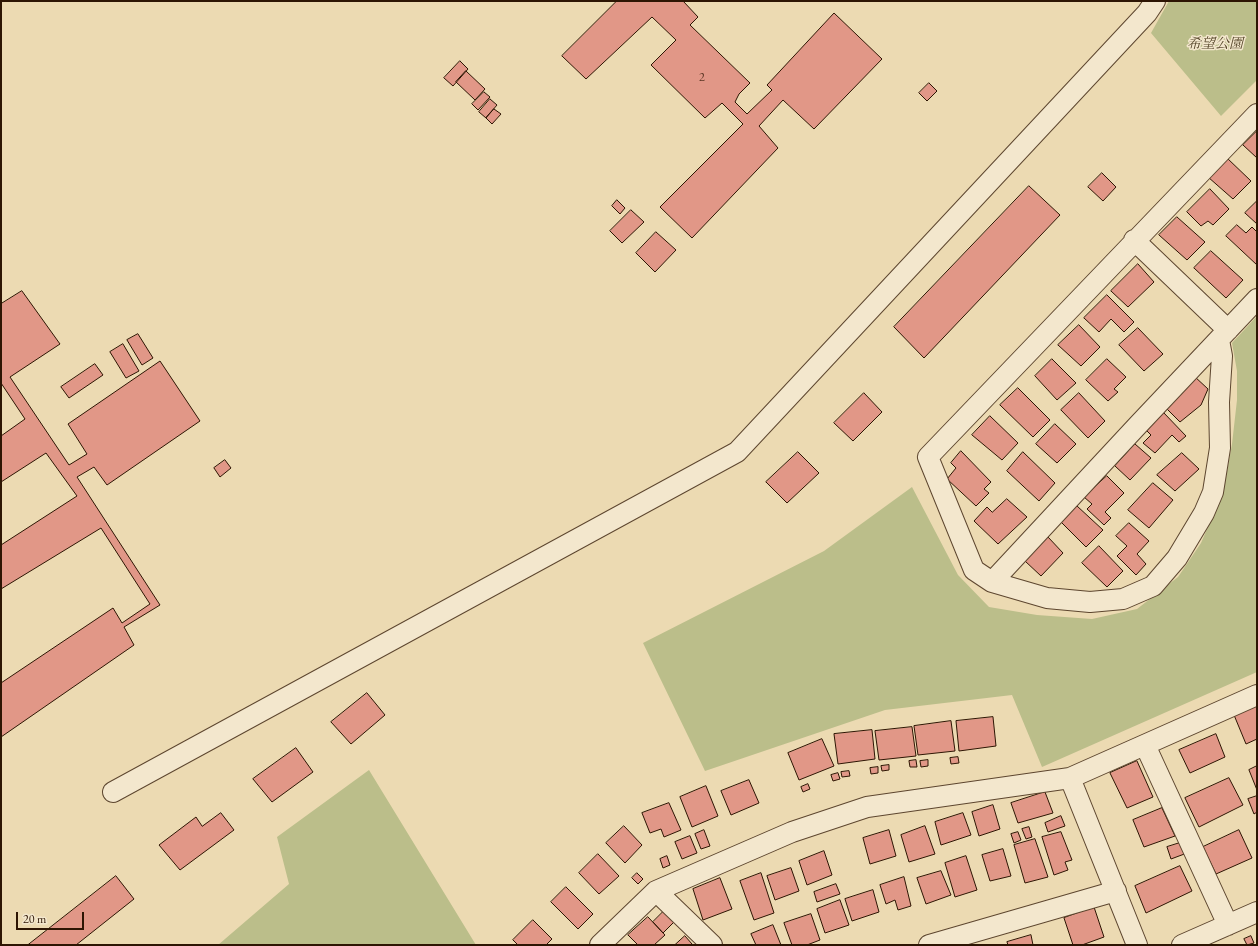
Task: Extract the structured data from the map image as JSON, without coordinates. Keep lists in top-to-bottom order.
{
  "parks": ["希望公園"],
  "house_numbers": ["2"],
  "scale_bar": "20 m"
}
